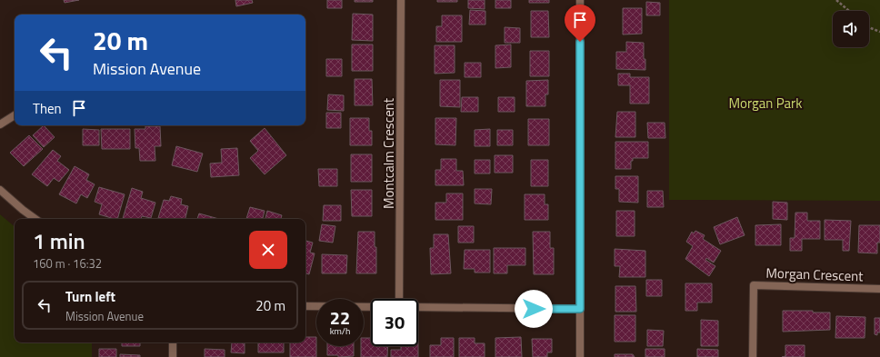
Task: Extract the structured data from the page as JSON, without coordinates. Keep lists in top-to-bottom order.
{
  "streets": {
    "street": ["Montcalm Crescent", "Morgan Crescent"]
  },
  "parks": ["Morgan Park"],
  "page": {
    "turn": ["20 m", "Mission Avenue"],
    "then": "Then",
    "heading": ["1 min", "160 m · 16:32"],
    "list": [
      {
        "name": "Turn left",
        "note": "Mission Avenue",
        "value": "20 m"
      }
    ],
    "speed": "22 km/h",
    "limit": "30"
  }
}
